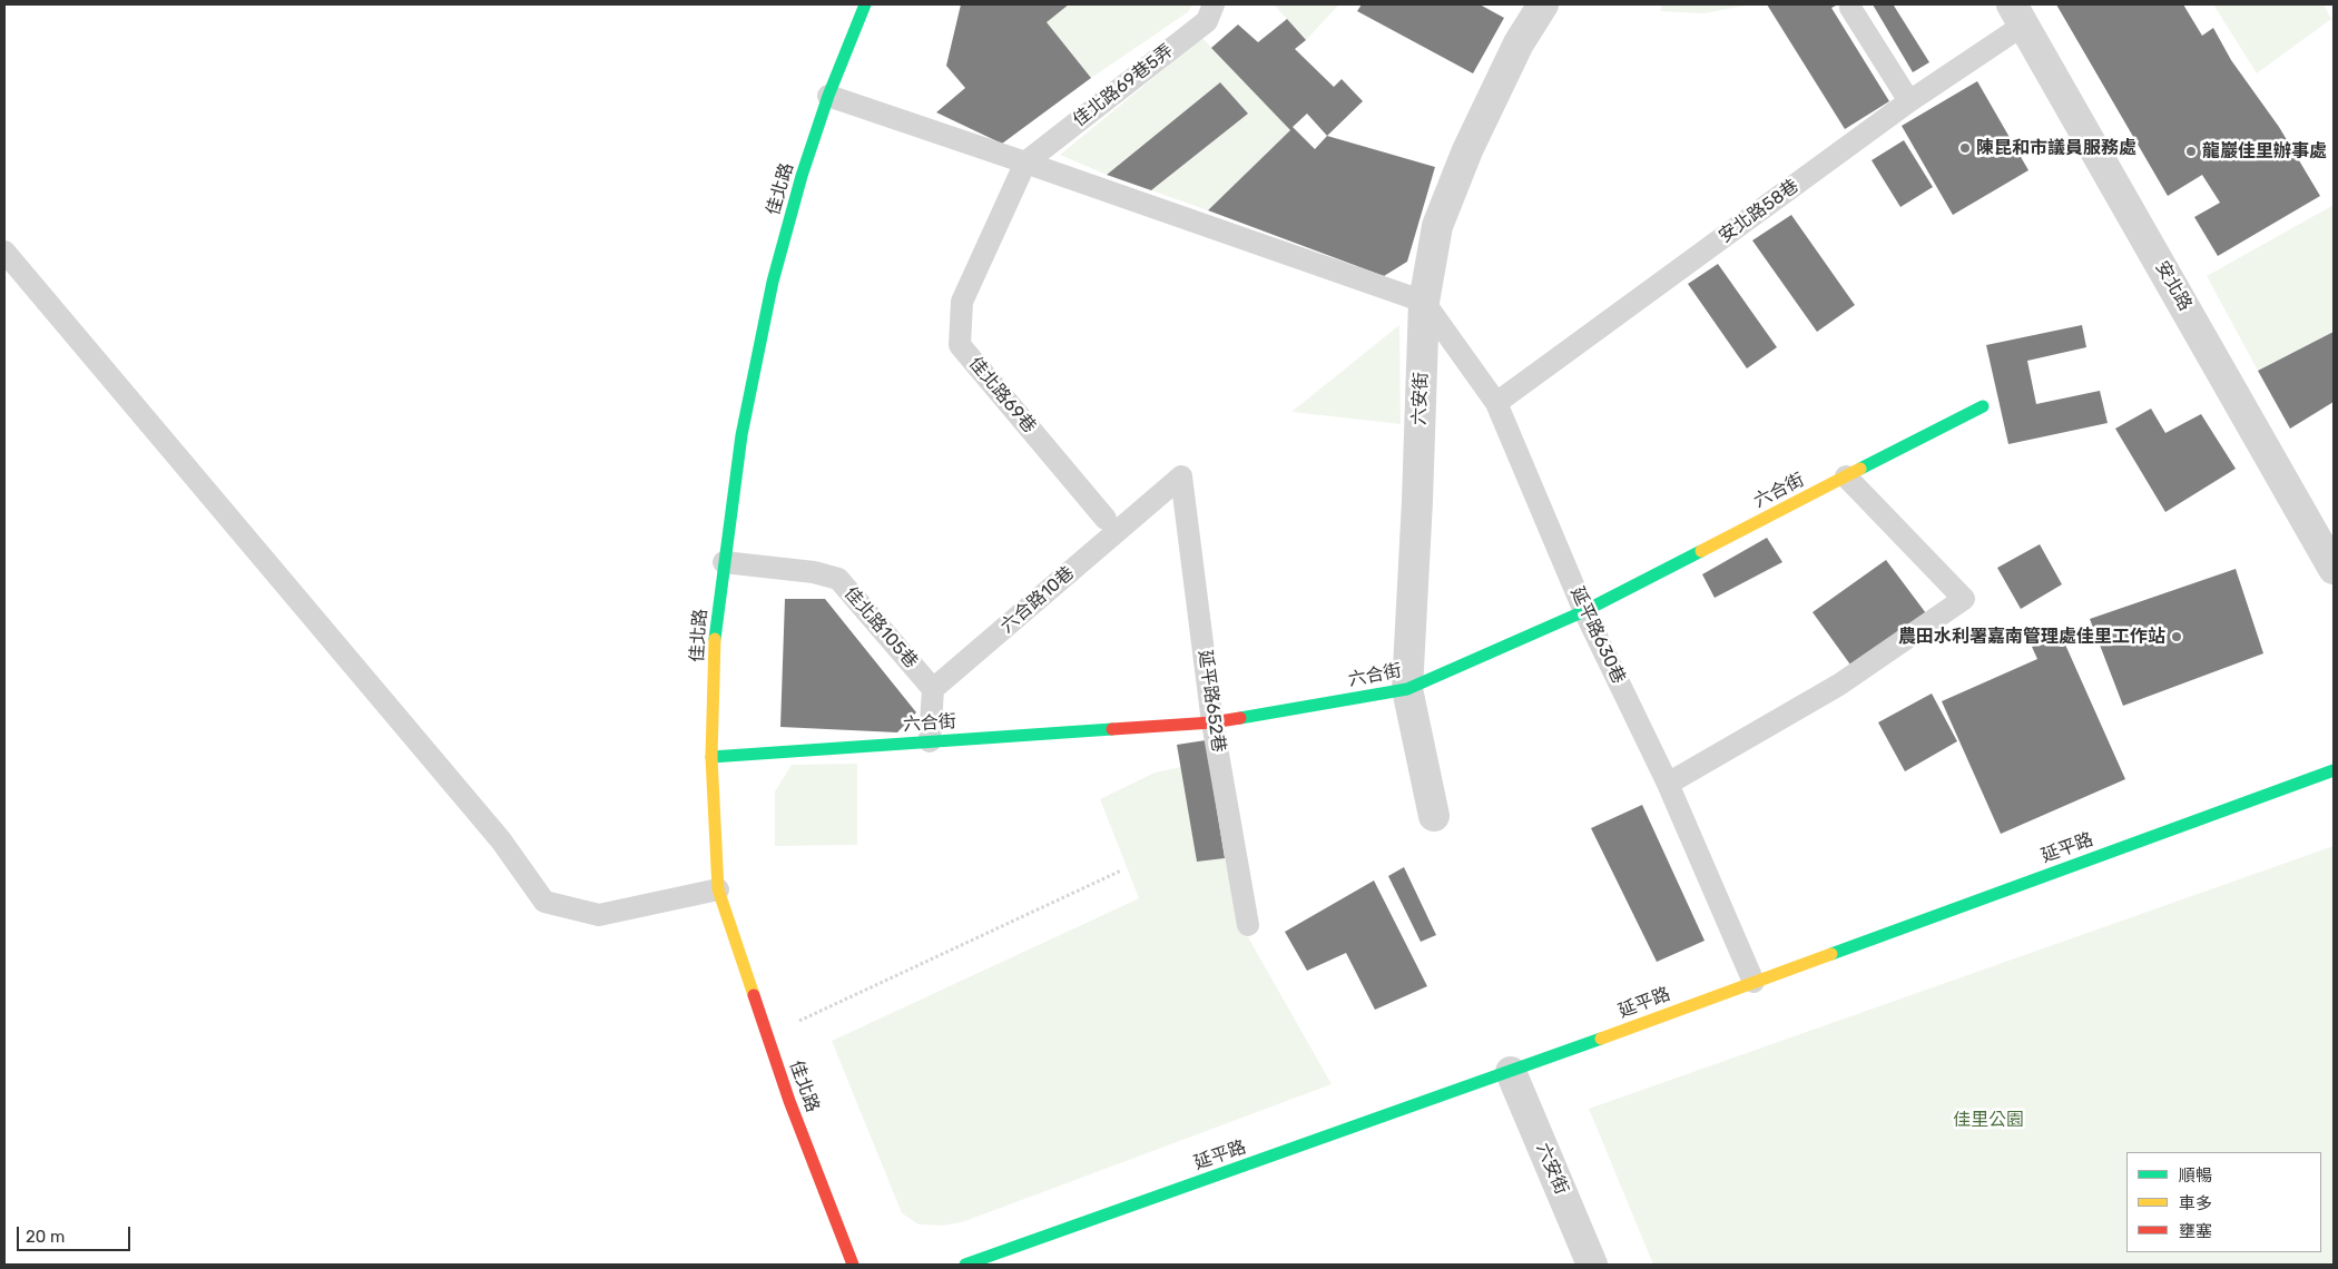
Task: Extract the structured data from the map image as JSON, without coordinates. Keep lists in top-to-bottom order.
{
  "streets": {
    "street": [
      "佳北路",
      "安北路",
      "六安街",
      "六合街",
      "延平路"
    ],
    "lane": [
      "佳北路69巷5弄",
      "安北路58巷",
      "佳北路69巷",
      "六合路10巷",
      "佳北路105巷",
      "延平路630巷",
      "延平路652巷"
    ]
  },
  "crossings": [
    ["佳北路69巷5弄", "佳北路69巷"],
    ["佳北路", "六合街"],
    ["佳北路", "佳北路105巷"],
    ["安北路58巷", "安北路"],
    ["安北路58巷", "延平路630巷"],
    ["六安街", "六合街"],
    ["六安街", "延平路630巷"],
    ["六安街", "延平路"],
    ["六合街", "延平路630巷"],
    ["六合街", "延平路652巷"],
    ["六合路10巷", "佳北路105巷"],
    ["六合路10巷", "延平路652巷"],
    ["延平路630巷", "延平路"]
  ],
  "parks": ["佳里公園"],
  "places": ["陳昆和市議員服務處", "龍巖佳里辦事處", "農田水利署嘉南管理處佳里工作站"],
  "legend": ["順暢", "車多", "壅塞"],
  "scale_bar": "20 m"
}
